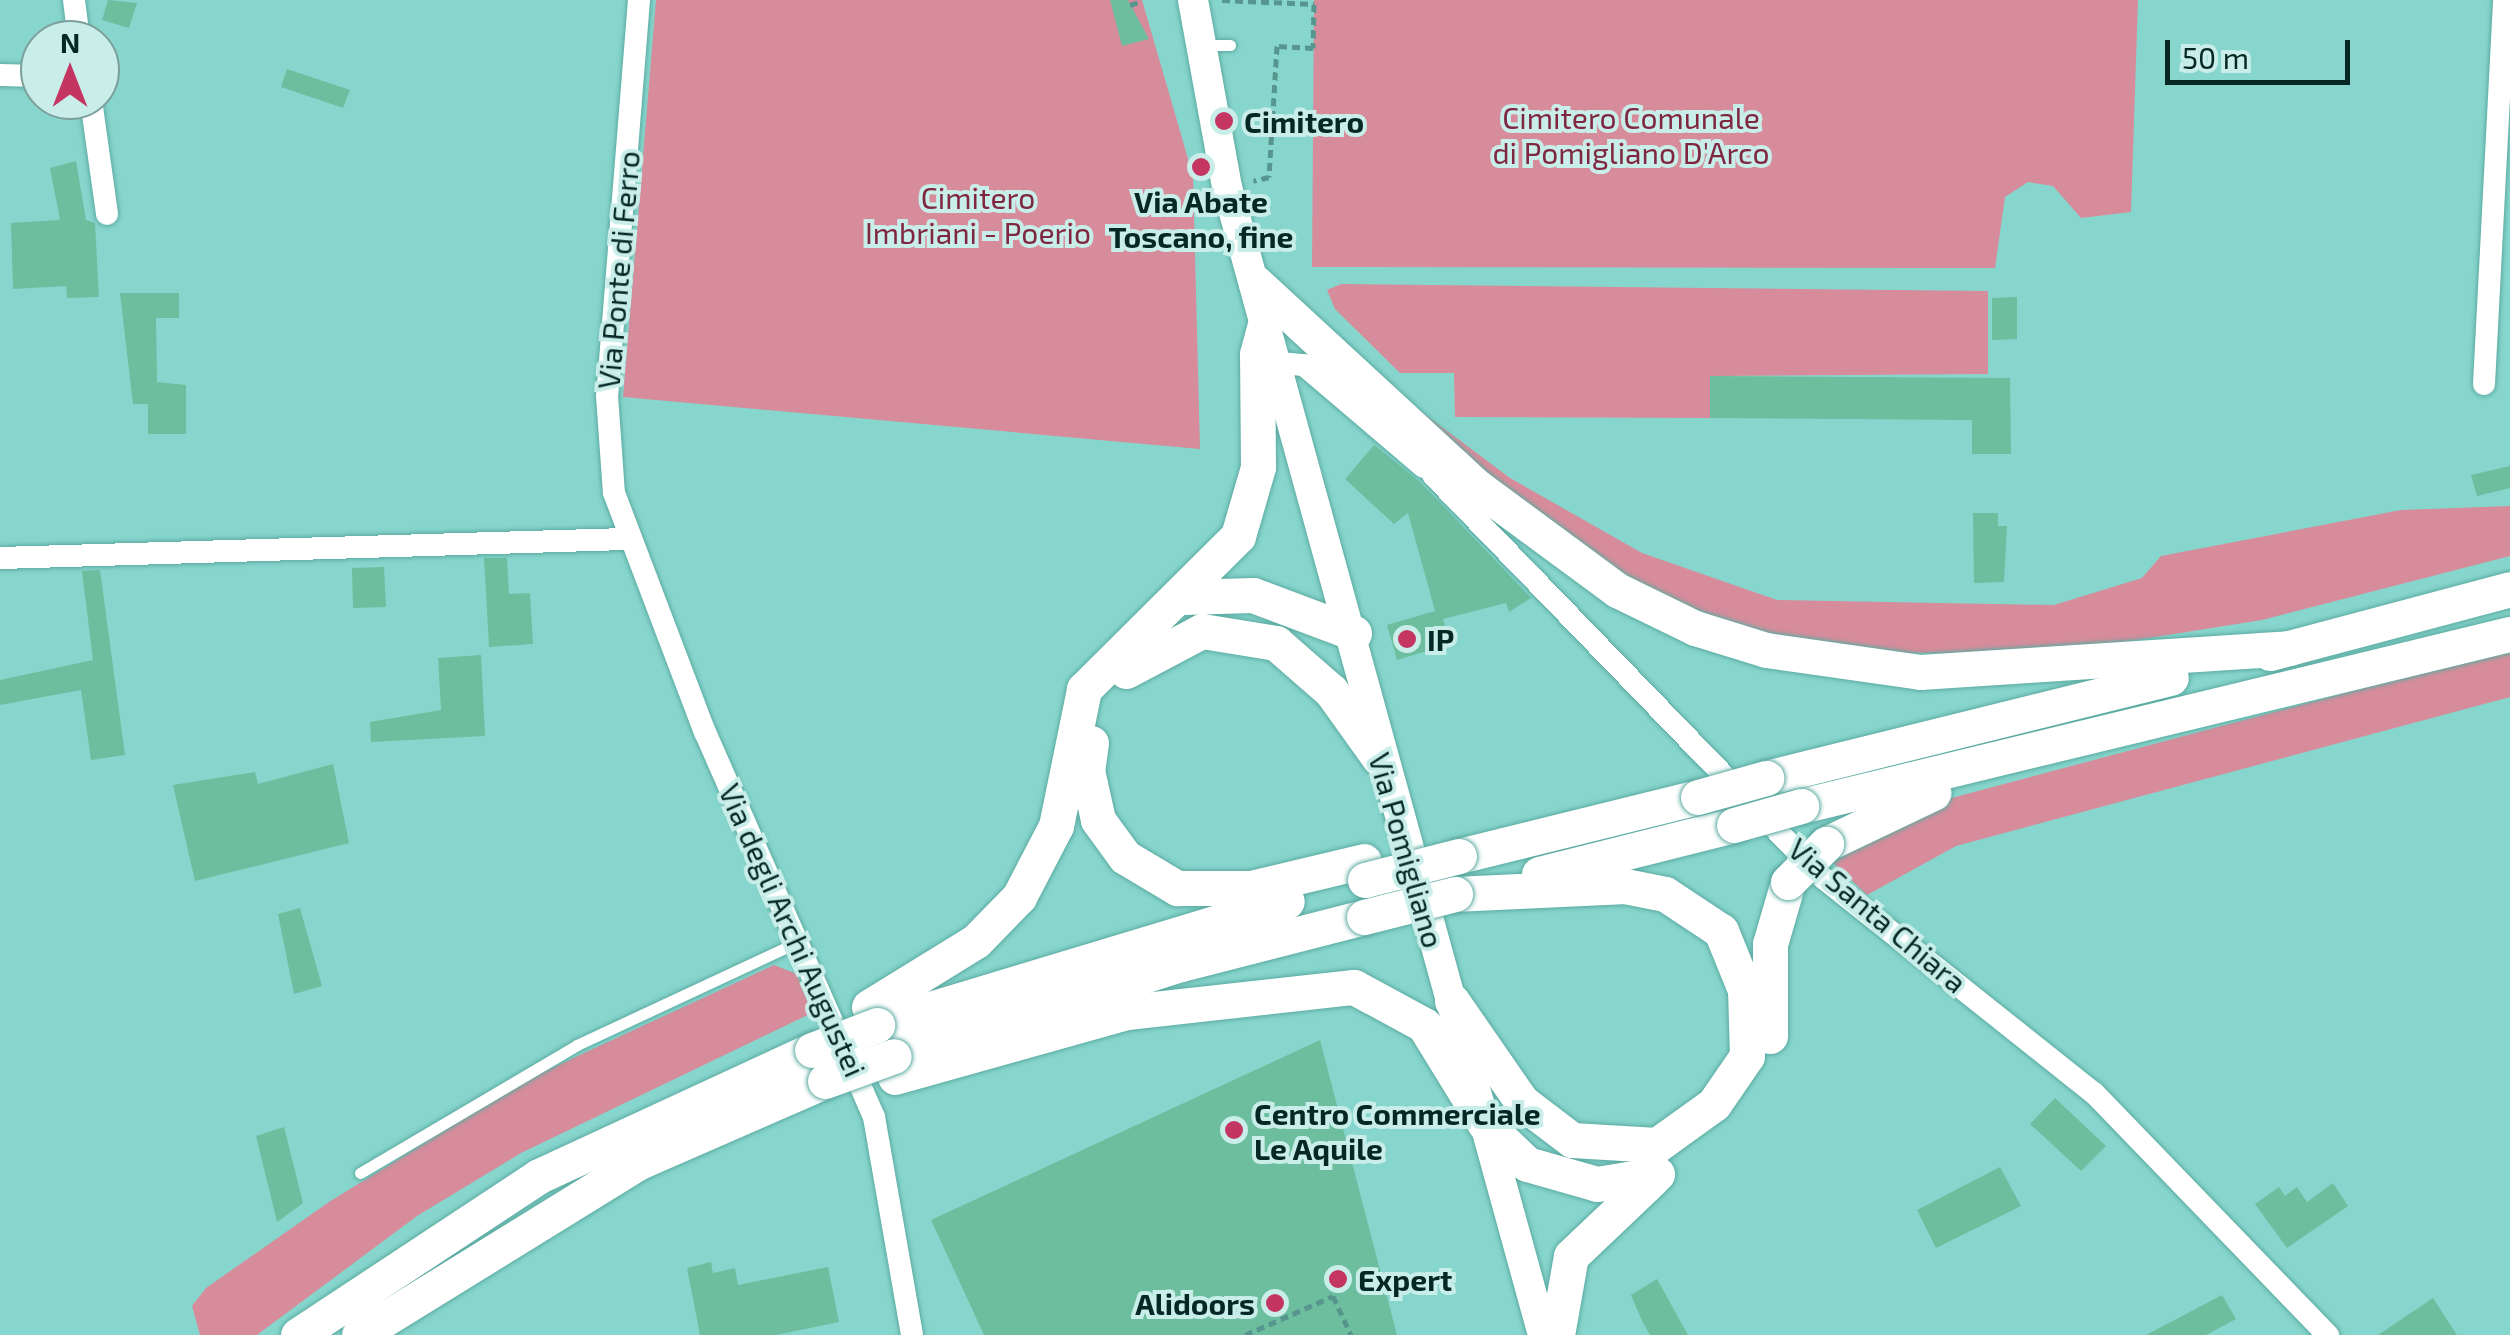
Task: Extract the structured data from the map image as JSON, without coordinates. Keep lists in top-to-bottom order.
{
  "streets": {
    "main road": ["Via Pomigliano"],
    "street": ["Via Ponte di Ferro", "Via Santa Chiara", "Via degli Archi Augustei"]
  },
  "crossings": [
    ["Via Ponte di Ferro", "Via degli Archi Augustei"]
  ],
  "parks": ["Cimitero Comunale di Pomigliano D'Arco", "Cimitero Imbriani - Poerio"],
  "places": [
    "Cimitero",
    "Via Abate Toscano, fine",
    "IP",
    "Centro Commerciale Le Aquile",
    "Expert",
    "Alidoors"
  ],
  "scale_bar": "50 m",
  "north": "top"
}
